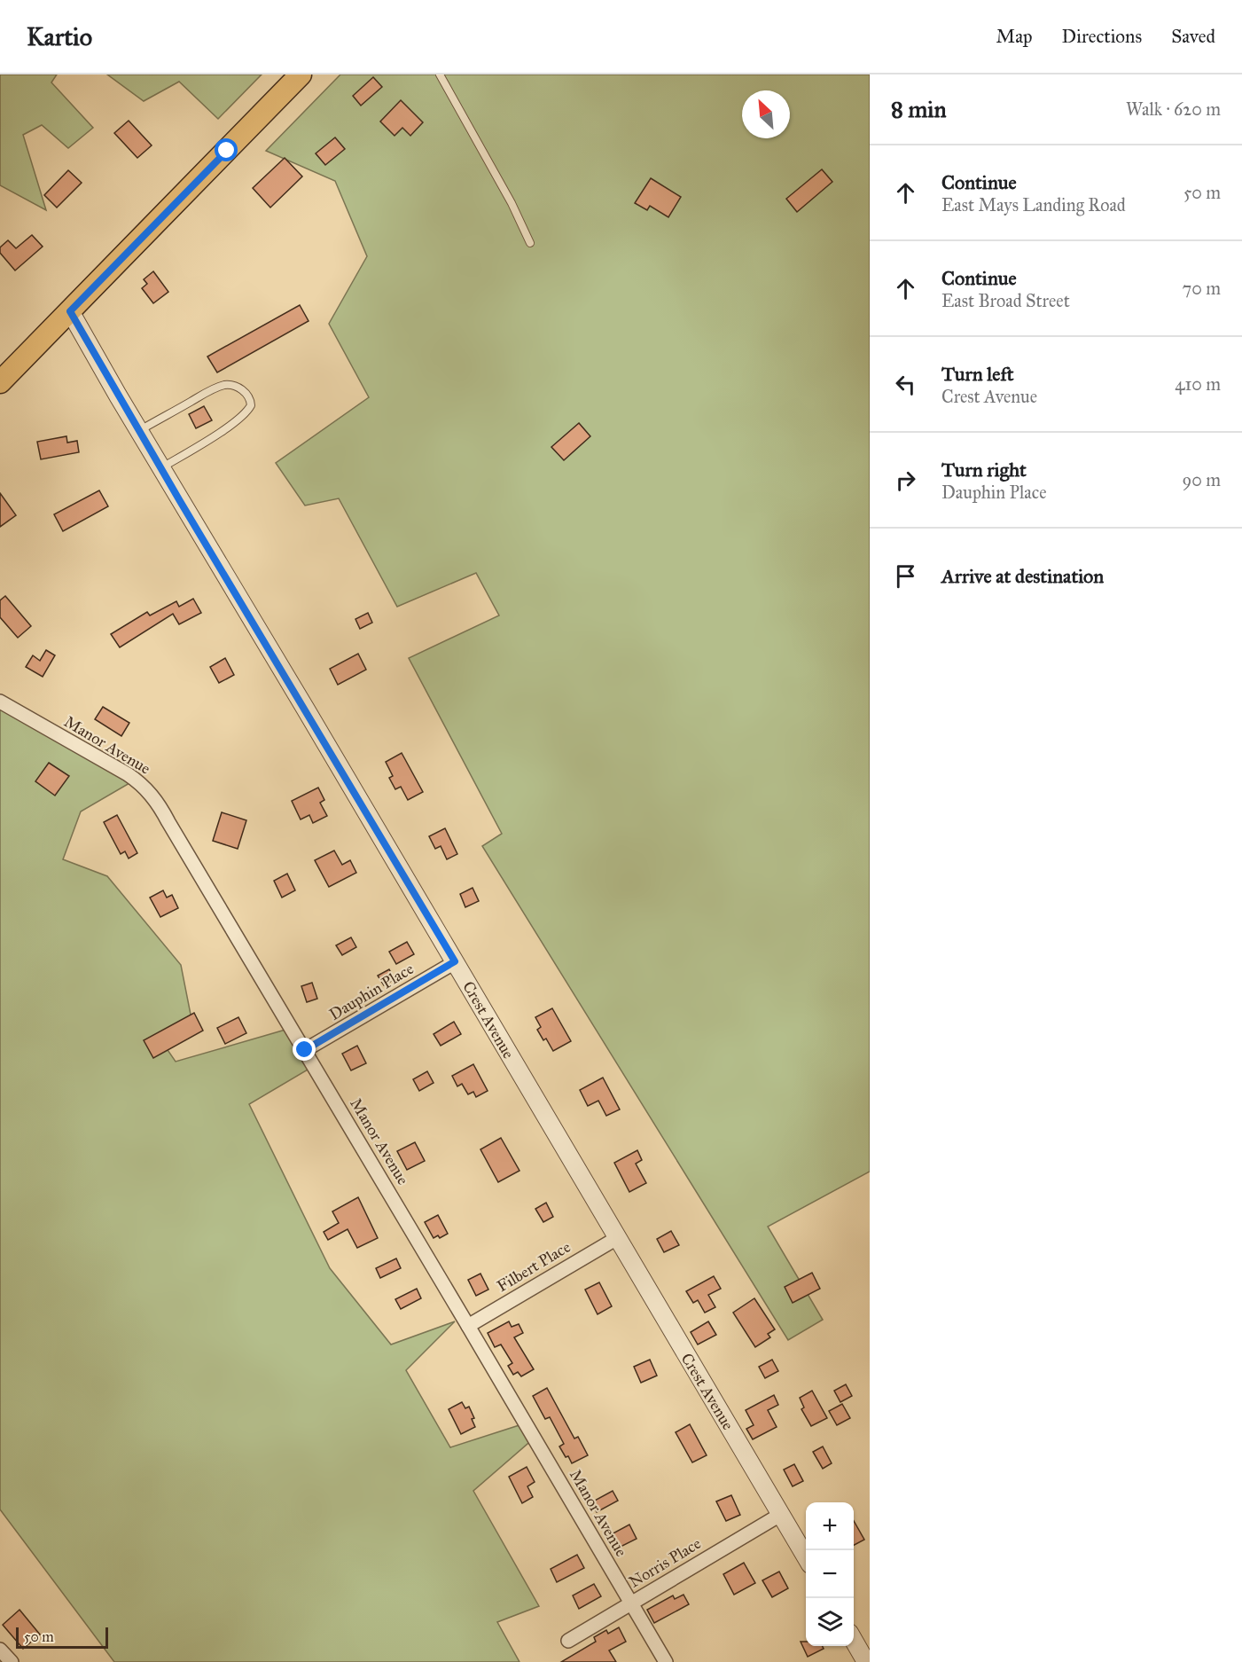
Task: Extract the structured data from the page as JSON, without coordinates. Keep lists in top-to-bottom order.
{
  "streets": {
    "street": [
      "Manor Avenue",
      "Dauphin Place",
      "Crest Avenue",
      "Filbert Place",
      "Norris Place"
    ]
  },
  "crossings": [
    ["Manor Avenue", "Dauphin Place"],
    ["Manor Avenue", "Filbert Place"],
    ["Manor Avenue", "Norris Place"],
    ["Dauphin Place", "Crest Avenue"],
    ["Crest Avenue", "Filbert Place"],
    ["Crest Avenue", "Norris Place"]
  ],
  "scale_bar": "50 m",
  "north": "top left",
  "page": {
    "header": "Kartio",
    "nav": ["Map", "Directions", "Saved"],
    "heading": ["8 min", "Walk · 620 m"],
    "list": [
      ["Continue", "East Mays Landing Road", "50 m"],
      ["Continue", "East Broad Street", "70 m"],
      ["Turn left", "Crest Avenue", "410 m"],
      ["Turn right", "Dauphin Place", "90 m"],
      "Arrive at destination"
    ],
    "map_buttons": ["+", "−"],
    "scale": "50 m"
  }
}
